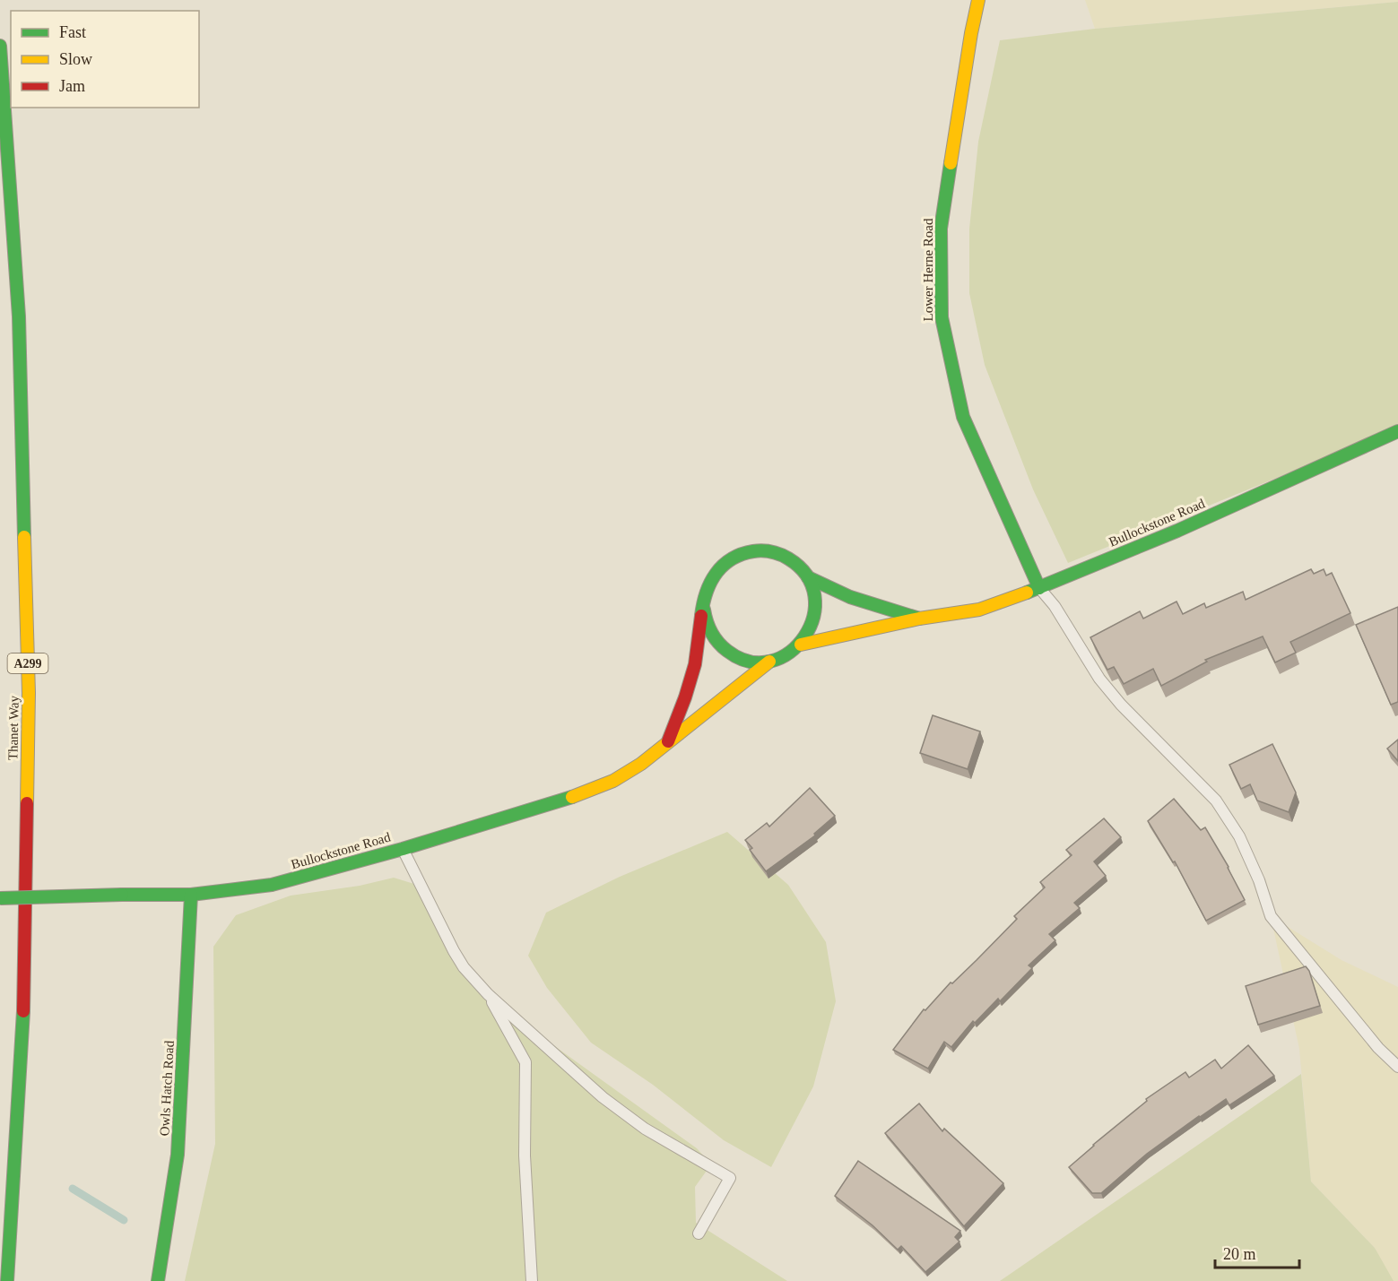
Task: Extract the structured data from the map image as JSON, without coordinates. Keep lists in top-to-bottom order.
{
  "streets": {
    "main road": [
      "Lower Herne Road",
      "Bullockstone Road",
      "A299",
      "Thanet Way",
      "Owls Hatch Road"
    ]
  },
  "crossings": [
    ["Lower Herne Road", "Bullockstone Road"],
    ["Bullockstone Road", "Owls Hatch Road"]
  ],
  "legend": ["Fast", "Slow", "Jam"],
  "scale_bar": "20 m"
}
